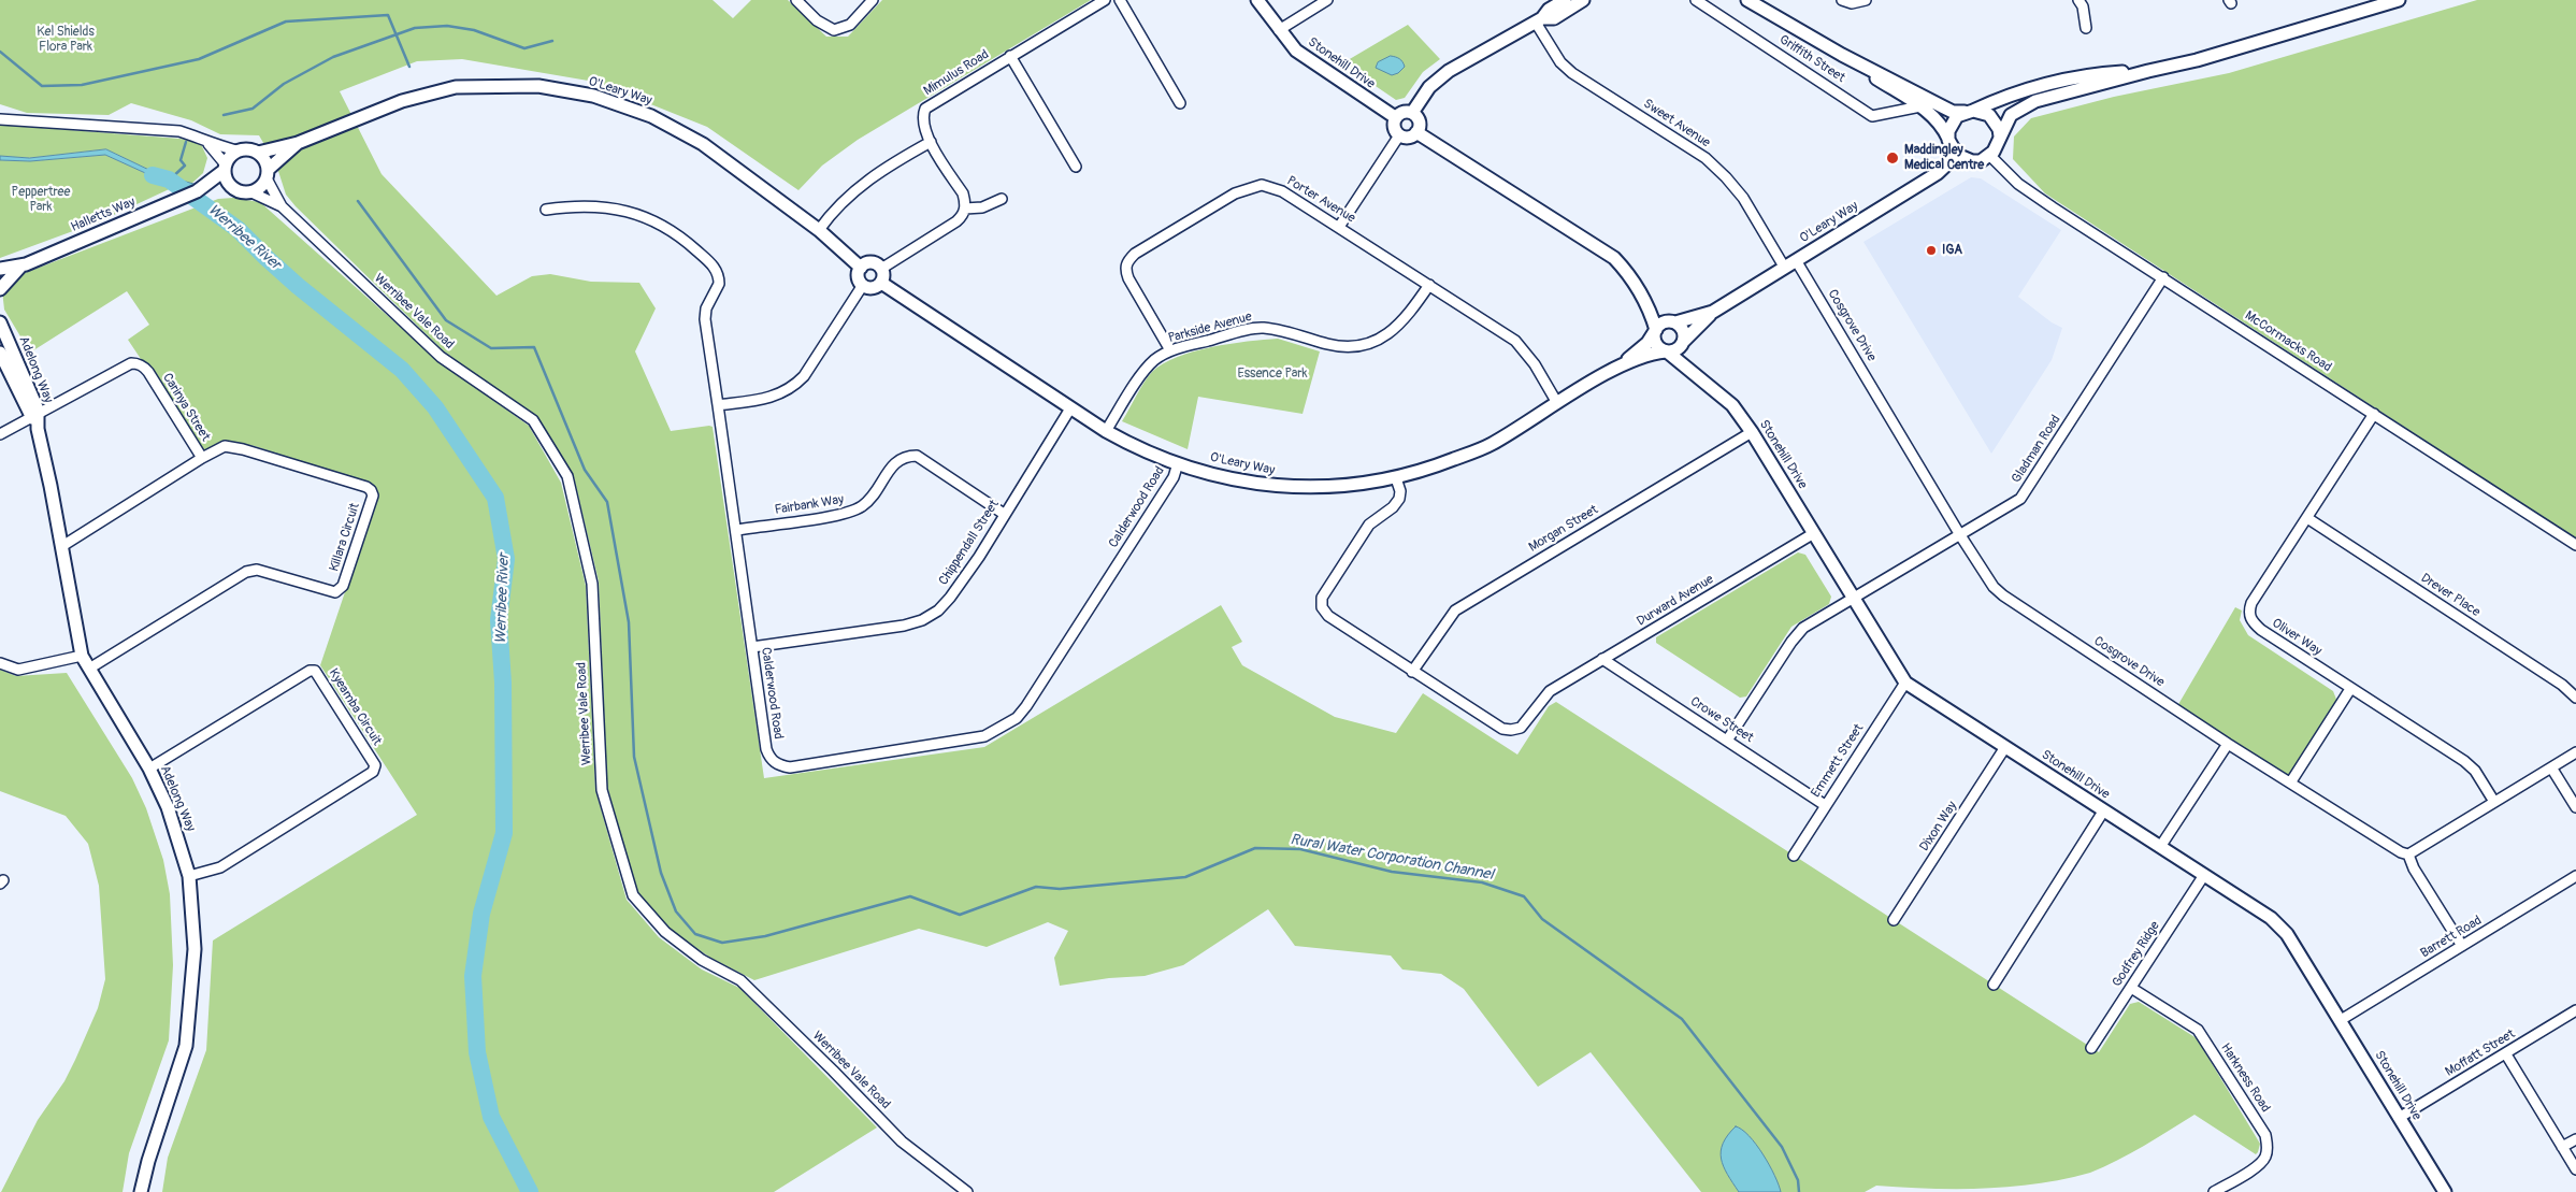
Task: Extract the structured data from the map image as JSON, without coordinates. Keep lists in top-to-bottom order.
{
  "streets": {
    "street": [
      "Griffith Street",
      "Stonehill Drive",
      "Mimulus Road",
      "O'Leary Way",
      "Sweet Avenue",
      "Porter Avenue",
      "Halletts Way",
      "Werribee Vale Road",
      "Cosgrove Drive",
      "Parkside Avenue",
      "McCormacks Road",
      "Adelong Way",
      "Carinya Street",
      "Gladman Road",
      "Fairbank Way",
      "Calderwood Road",
      "Morgan Street",
      "Killara Circuit",
      "Chippendall Street",
      "Drever Place",
      "Durward Avenue",
      "Oliver Way",
      "Kyeamba Circuit",
      "Crowe Street",
      "Emmett Street",
      "Dixon Way",
      "Barrett Road",
      "Godfrey Ridge",
      "Moffatt Street",
      "Harkness Road"
    ]
  },
  "crossings": [
    ["Griffith Street", "O'Leary Way"],
    ["Griffith Street", "McCormacks Road"],
    ["Stonehill Drive", "Gladman Road"],
    ["Stonehill Drive", "Morgan Street"],
    ["Stonehill Drive", "Durward Avenue"],
    ["Stonehill Drive", "Emmett Street"],
    ["Stonehill Drive", "Dixon Way"],
    ["Stonehill Drive", "Barrett Road"],
    ["Stonehill Drive", "Godfrey Ridge"],
    ["Stonehill Drive", "Moffatt Street"],
    ["O'Leary Way", "Sweet Avenue"],
    ["O'Leary Way", "Porter Avenue"],
    ["O'Leary Way", "Halletts Way"],
    ["O'Leary Way", "Werribee Vale Road"],
    ["O'Leary Way", "Cosgrove Drive"],
    ["O'Leary Way", "Parkside Avenue"],
    ["O'Leary Way", "McCormacks Road"],
    ["O'Leary Way", "Calderwood Road"],
    ["O'Leary Way", "Chippendall Street"],
    ["Porter Avenue", "Parkside Avenue"],
    ["Halletts Way", "Werribee Vale Road"],
    ["Cosgrove Drive", "Gladman Road"],
    ["McCormacks Road", "Gladman Road"],
    ["McCormacks Road", "Oliver Way"],
    ["Adelong Way", "Carinya Street"],
    ["Adelong Way", "Killara Circuit"],
    ["Adelong Way", "Kyeamba Circuit"],
    ["Carinya Street", "Killara Circuit"],
    ["Gladman Road", "Crowe Street"],
    ["Fairbank Way", "Calderwood Road"],
    ["Fairbank Way", "Chippendall Street"],
    ["Calderwood Road", "Chippendall Street"],
    ["Morgan Street", "Durward Avenue"],
    ["Drever Place", "Oliver Way"],
    ["Durward Avenue", "Crowe Street"],
    ["Crowe Street", "Emmett Street"],
    ["Godfrey Ridge", "Harkness Road"]
  ],
  "water": ["Werribee River", "Rural Water Corporation Channel"],
  "parks": ["Kel Shields Flora Park", "Peppertree Park", "Essence Park"],
  "places": ["Maddingley Medical Centre", "IGA"]
}
